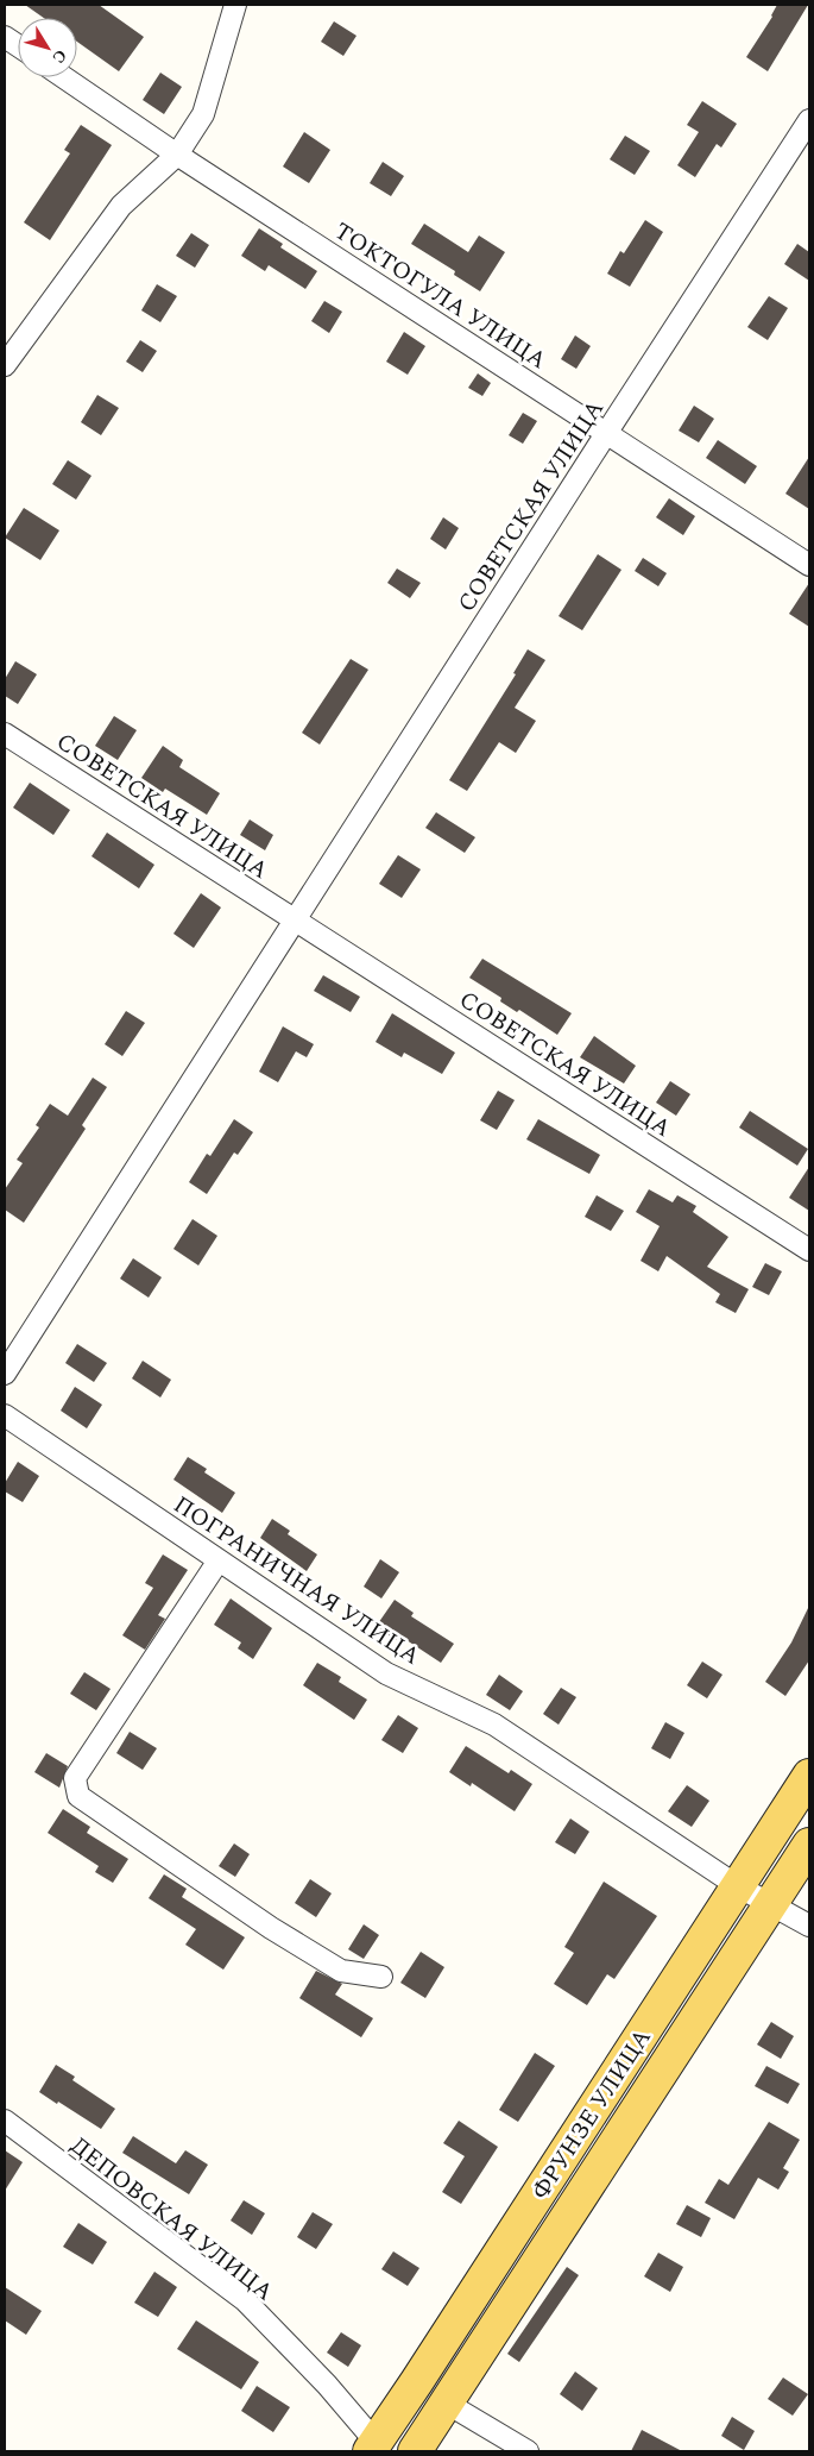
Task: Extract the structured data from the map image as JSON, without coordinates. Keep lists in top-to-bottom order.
{
  "streets": {
    "main road": ["ФРУНЗЕ УЛИЦА"],
    "street": [
      "ТОКТОГУЛА УЛИЦА",
      "СОВЕТСКАЯ УЛИЦА",
      "ПОГРАНИЧНАЯ УЛИЦА",
      "ДЕПОВСКАЯ УЛИЦА"
    ]
  },
  "crossings": [
    ["ТОКТОГУЛА УЛИЦА", "СОВЕТСКАЯ УЛИЦА"],
    ["ПОГРАНИЧНАЯ УЛИЦА", "ФРУНЗЕ УЛИЦА"],
    ["ФРУНЗЕ УЛИЦА", "ДЕПОВСКАЯ УЛИЦА"]
  ],
  "north": "bottom right"
}
